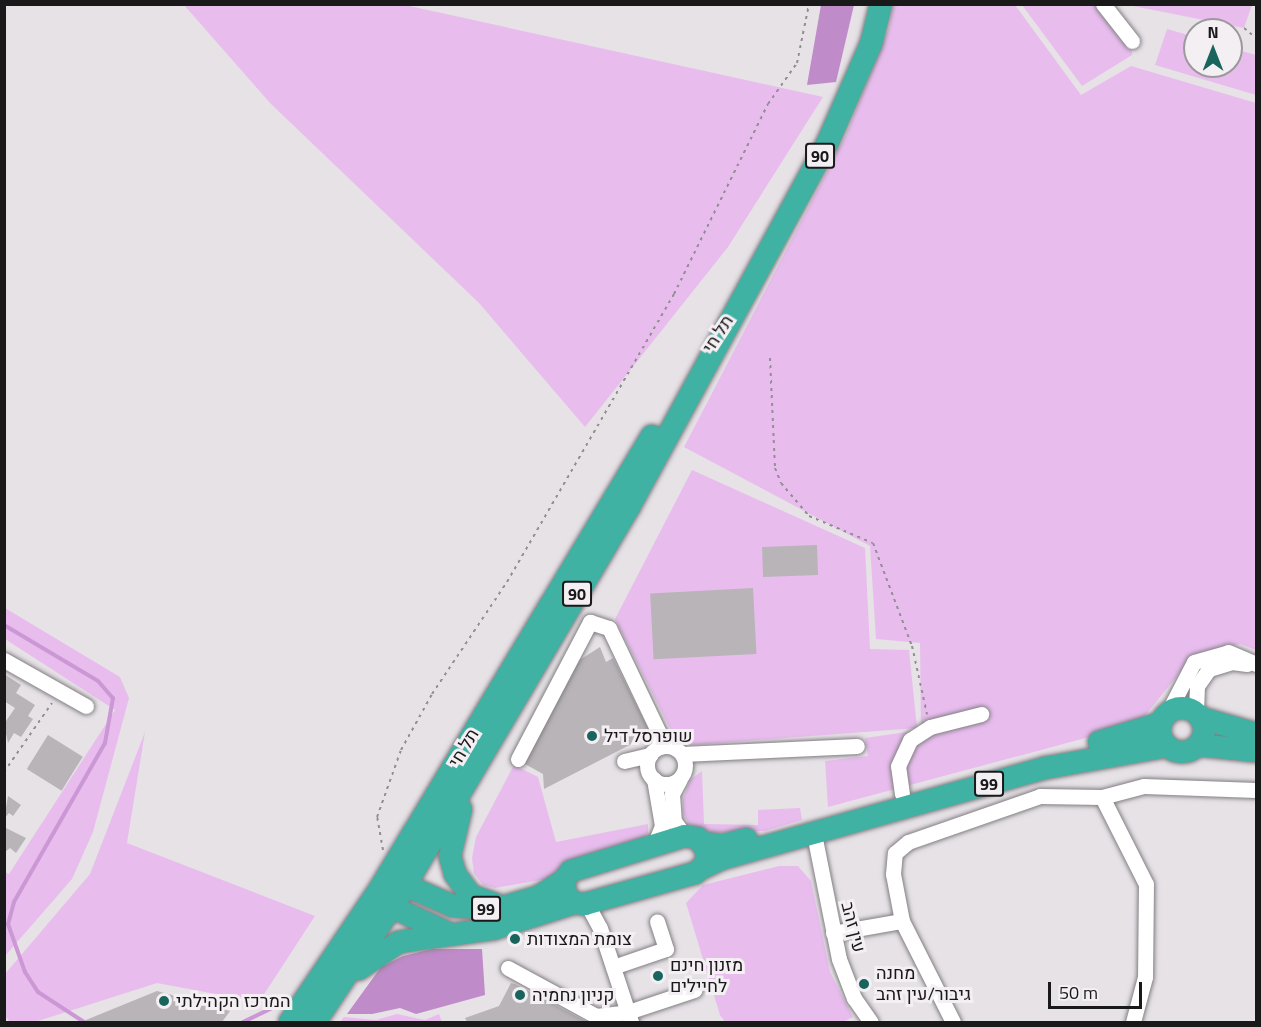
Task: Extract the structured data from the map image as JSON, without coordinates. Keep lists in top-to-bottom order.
{
  "streets": {
    "highway": ["90", "תל חי", "99"],
    "street": ["עין זהב"]
  },
  "crossings": [
    ["90", "תל חי"],
    ["תל חי", "99"],
    ["99", "עין זהב"]
  ],
  "places": [
    "שופרסל דיל",
    "צומת המצודות",
    "מזנון חינם לחיילים",
    "מחנה גיבור/עין זהב",
    "קניון נחמיה",
    "המרכז הקהילתי"
  ],
  "scale_bar": "50 m",
  "north": "top"
}
